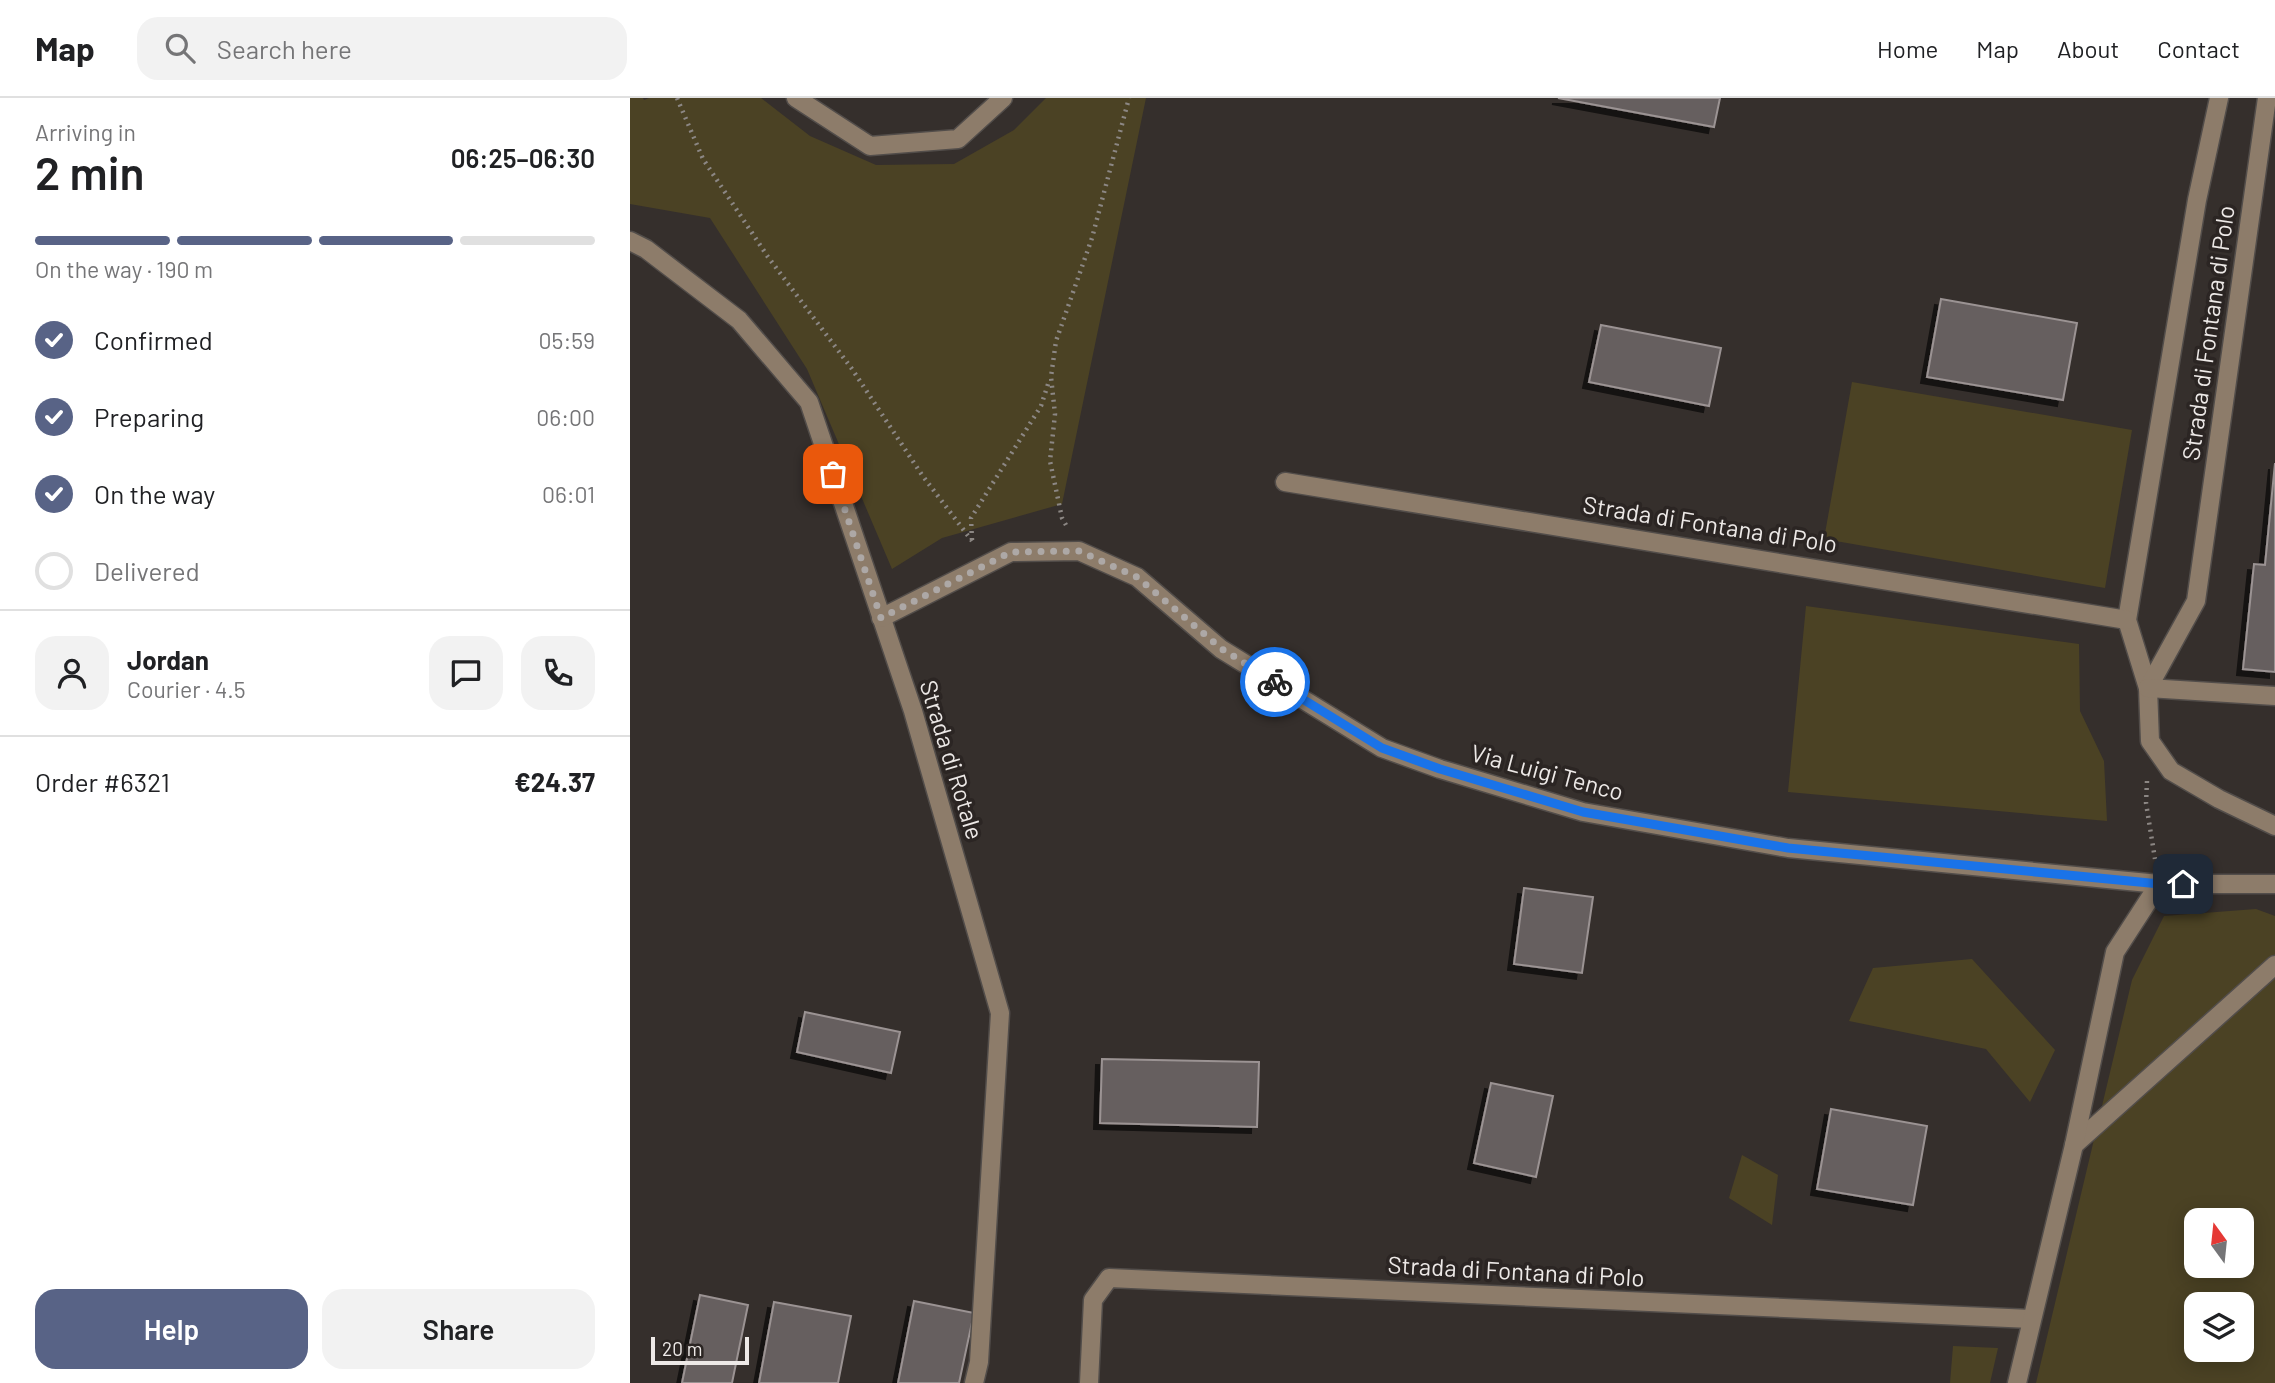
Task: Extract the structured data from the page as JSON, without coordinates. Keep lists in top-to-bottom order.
{
  "streets": {
    "street": ["Strada di Fontana di Polo", "Strada di Rotale", "Via Luigi Tenco"]
  },
  "crossings": [
    ["Strada di Rotale", "Via Luigi Tenco"]
  ],
  "scale_bar": "20 m",
  "north": "top",
  "page": {
    "header": "Map",
    "search": "Search here",
    "nav": [
      "Home",
      "Map",
      "About",
      "Contact"
    ],
    "heading": ["2 min", "Arriving in", "06:25–06:30"],
    "panel": [
      "Jordan",
      "Courier · 4.5",
      "Order #6321",
      "€24.37"
    ],
    "bar": "On the way · 190 m",
    "list": [
      ["Confirmed", "05:59"],
      ["Preparing", "06:00"],
      ["On the way", "06:01"],
      "Delivered"
    ],
    "buttons": ["Help", "Share"],
    "scale": "20 m"
  }
}
